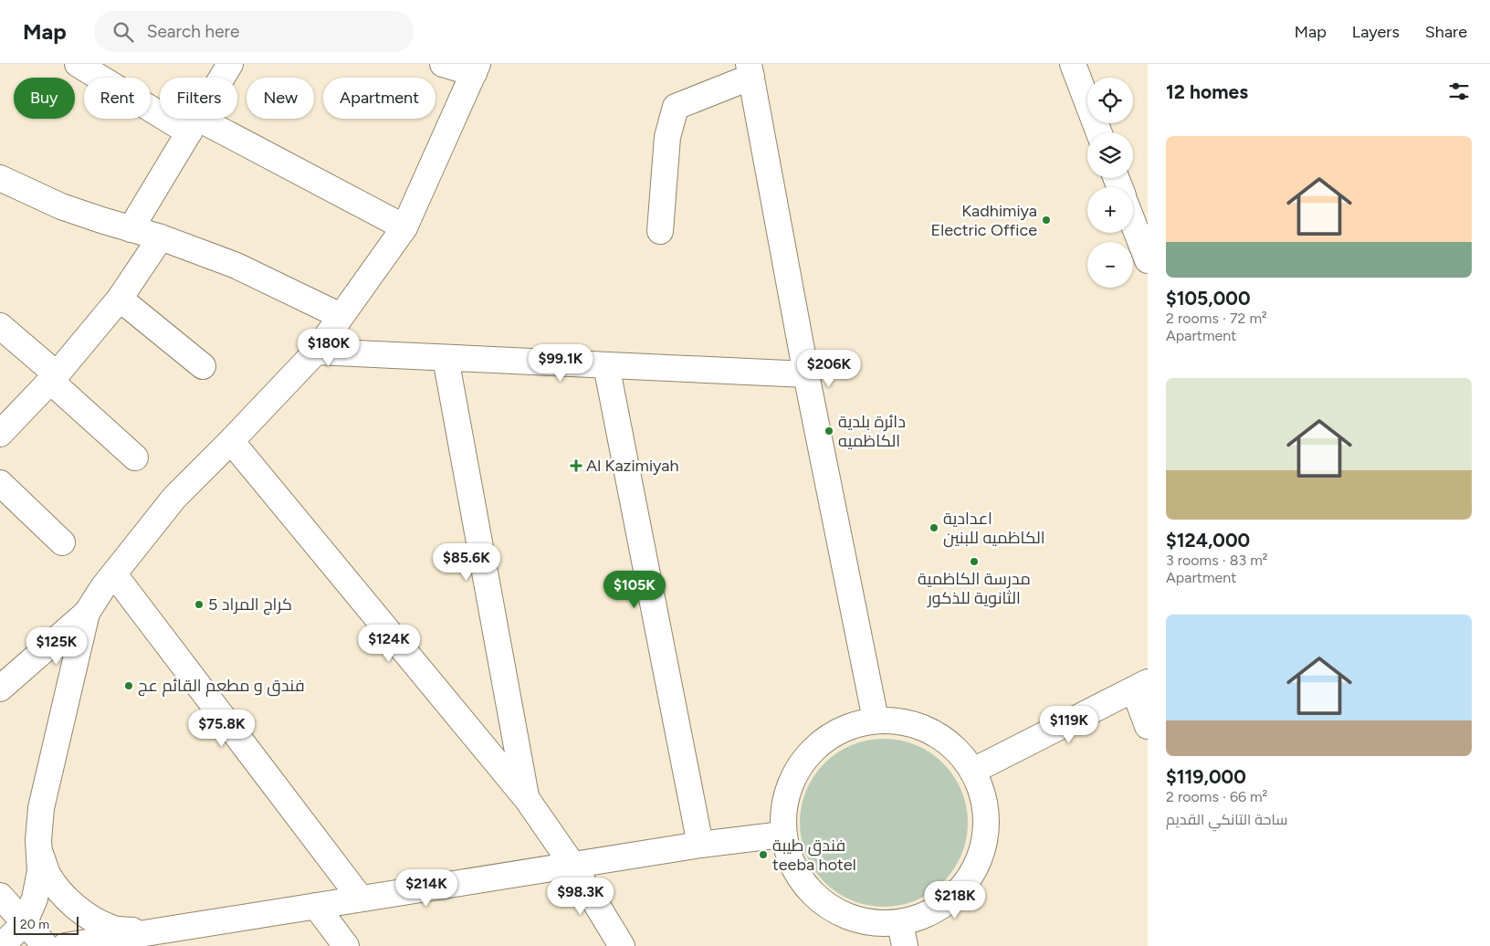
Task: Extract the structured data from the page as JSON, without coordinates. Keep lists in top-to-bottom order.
{
  "places": {
    "other": [
      "Kadhimiya Electric Office",
      "دائرة بلدية الكاظميه",
      "اعدادية الكاظميه للبنين",
      "مدرسة الكاظمية الثانوية للذكور",
      "كراج المراد 5",
      "فندق و مطعم القائم عج",
      "فندق طيبة teeba hotel"
    ],
    "health": ["Al Kazimiyah"]
  },
  "scale_bar": "20 m",
  "page": {
    "header": "Map",
    "search": "Search here",
    "nav": ["Map", "Layers", "Share"],
    "heading": "12 homes",
    "map_buttons": ["+", "−"],
    "chip": [
      "Buy",
      "Rent",
      "Filters",
      "New",
      "Apartment"
    ],
    "list": [
      {
        "name": "$105,000",
        "note": "2 rooms · 72 m² · Apartment"
      },
      {
        "name": "$124,000",
        "note": "3 rooms · 83 m² · Apartment"
      },
      {
        "name": "$119,000",
        "note": "2 rooms · 66 m² · ساحة التانكي القديم"
      }
    ],
    "price": [
      "$180K",
      "$99.1K",
      "$206K",
      "$85.6K",
      "$105K",
      "$124K",
      "$125K",
      "$119K",
      "$75.8K",
      "$214K",
      "$98.3K",
      "$218K"
    ],
    "scale": "20 m"
  }
}
